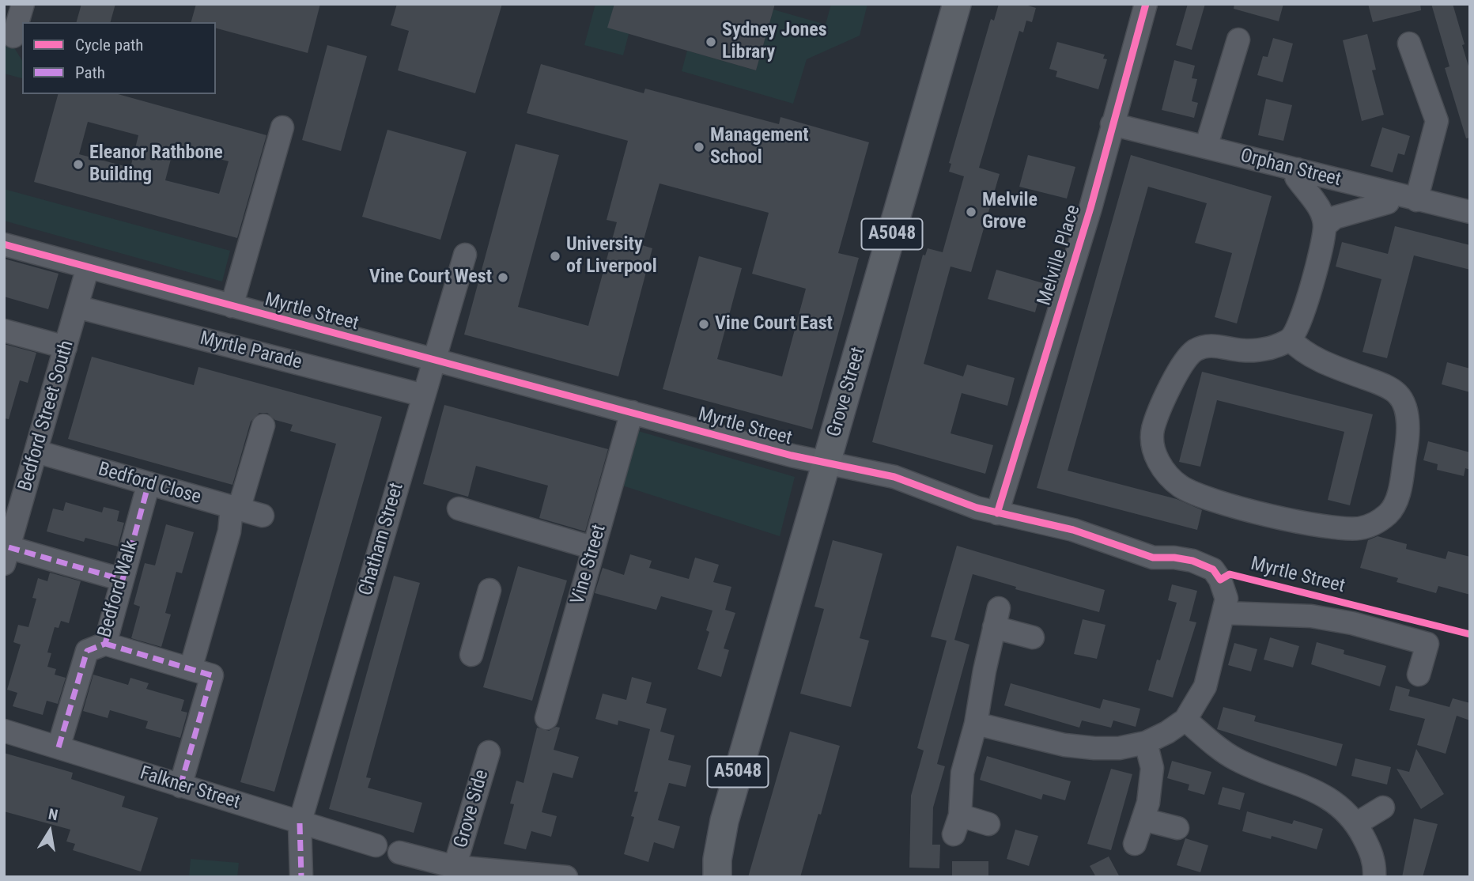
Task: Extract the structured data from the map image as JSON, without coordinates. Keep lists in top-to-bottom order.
{
  "streets": {
    "main road": ["A5048", "Grove Street"],
    "street": [
      "Orphan Street",
      "Melville Place",
      "Myrtle Street",
      "Myrtle Parade",
      "Bedford Street South",
      "Bedford Close",
      "Chatham Street",
      "Vine Street",
      "Bedford Walk",
      "Falkner Street",
      "Grove Side"
    ]
  },
  "crossings": [
    ["Orphan Street", "Melville Place"],
    ["Melville Place", "Myrtle Street"],
    ["Myrtle Street", "Grove Street"],
    ["Myrtle Street", "Bedford Street South"],
    ["Myrtle Street", "Chatham Street"],
    ["Myrtle Street", "Vine Street"],
    ["Myrtle Parade", "Bedford Street South"],
    ["Myrtle Parade", "Chatham Street"],
    ["Bedford Street South", "Bedford Close"],
    ["Bedford Close", "Bedford Walk"],
    ["Chatham Street", "Falkner Street"],
    ["Bedford Walk", "Falkner Street"]
  ],
  "places": [
    "Sydney Jones Library",
    "Management School",
    "Eleanor Rathbone Building",
    "Melvile Grove",
    "University of Liverpool",
    "Vine Court West",
    "Vine Court East"
  ],
  "legend": ["Cycle path", "Path"],
  "north": "top"
}
